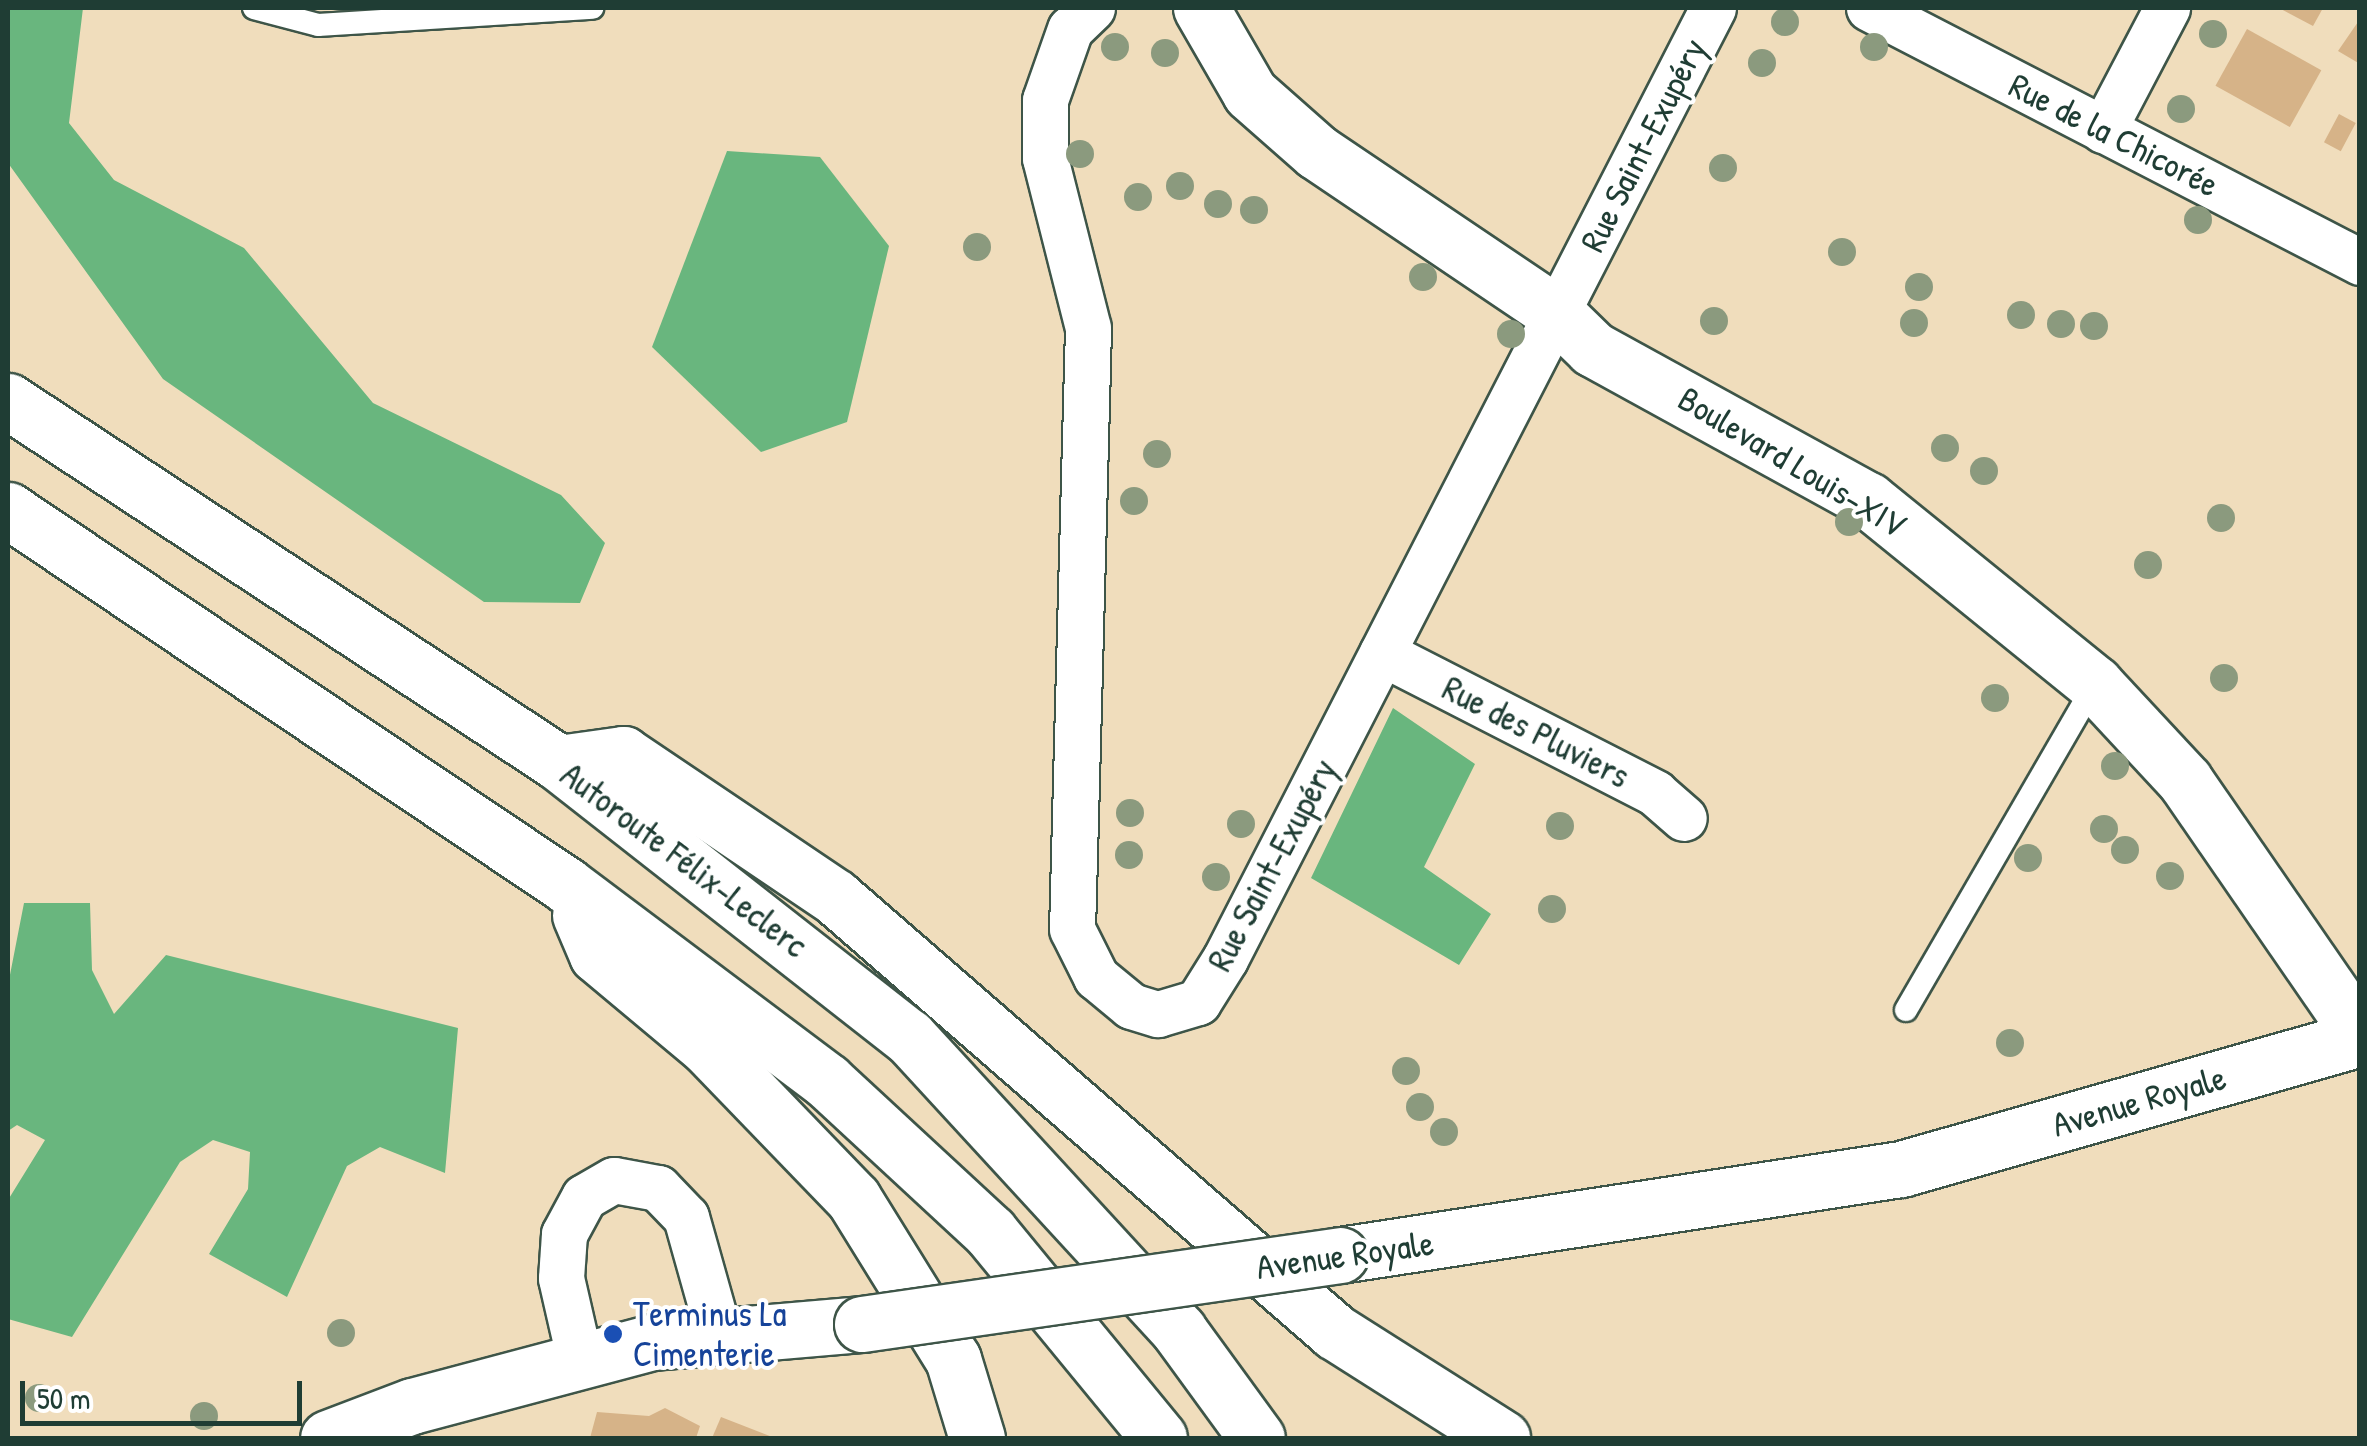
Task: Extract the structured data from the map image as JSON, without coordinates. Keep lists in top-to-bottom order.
{
  "streets": {
    "main road": ["Boulevard Louis-XIV", "Autoroute Félix-Leclerc", "Avenue Royale"],
    "street": ["Rue de la Chicorée", "Rue Saint-Exupéry", "Rue des Pluviers"]
  },
  "crossings": [
    ["Rue Saint-Exupéry", "Boulevard Louis-XIV"],
    ["Rue Saint-Exupéry", "Rue des Pluviers"],
    ["Boulevard Louis-XIV", "Avenue Royale"]
  ],
  "places": ["Terminus La Cimenterie"],
  "scale_bar": "50 m"
}
